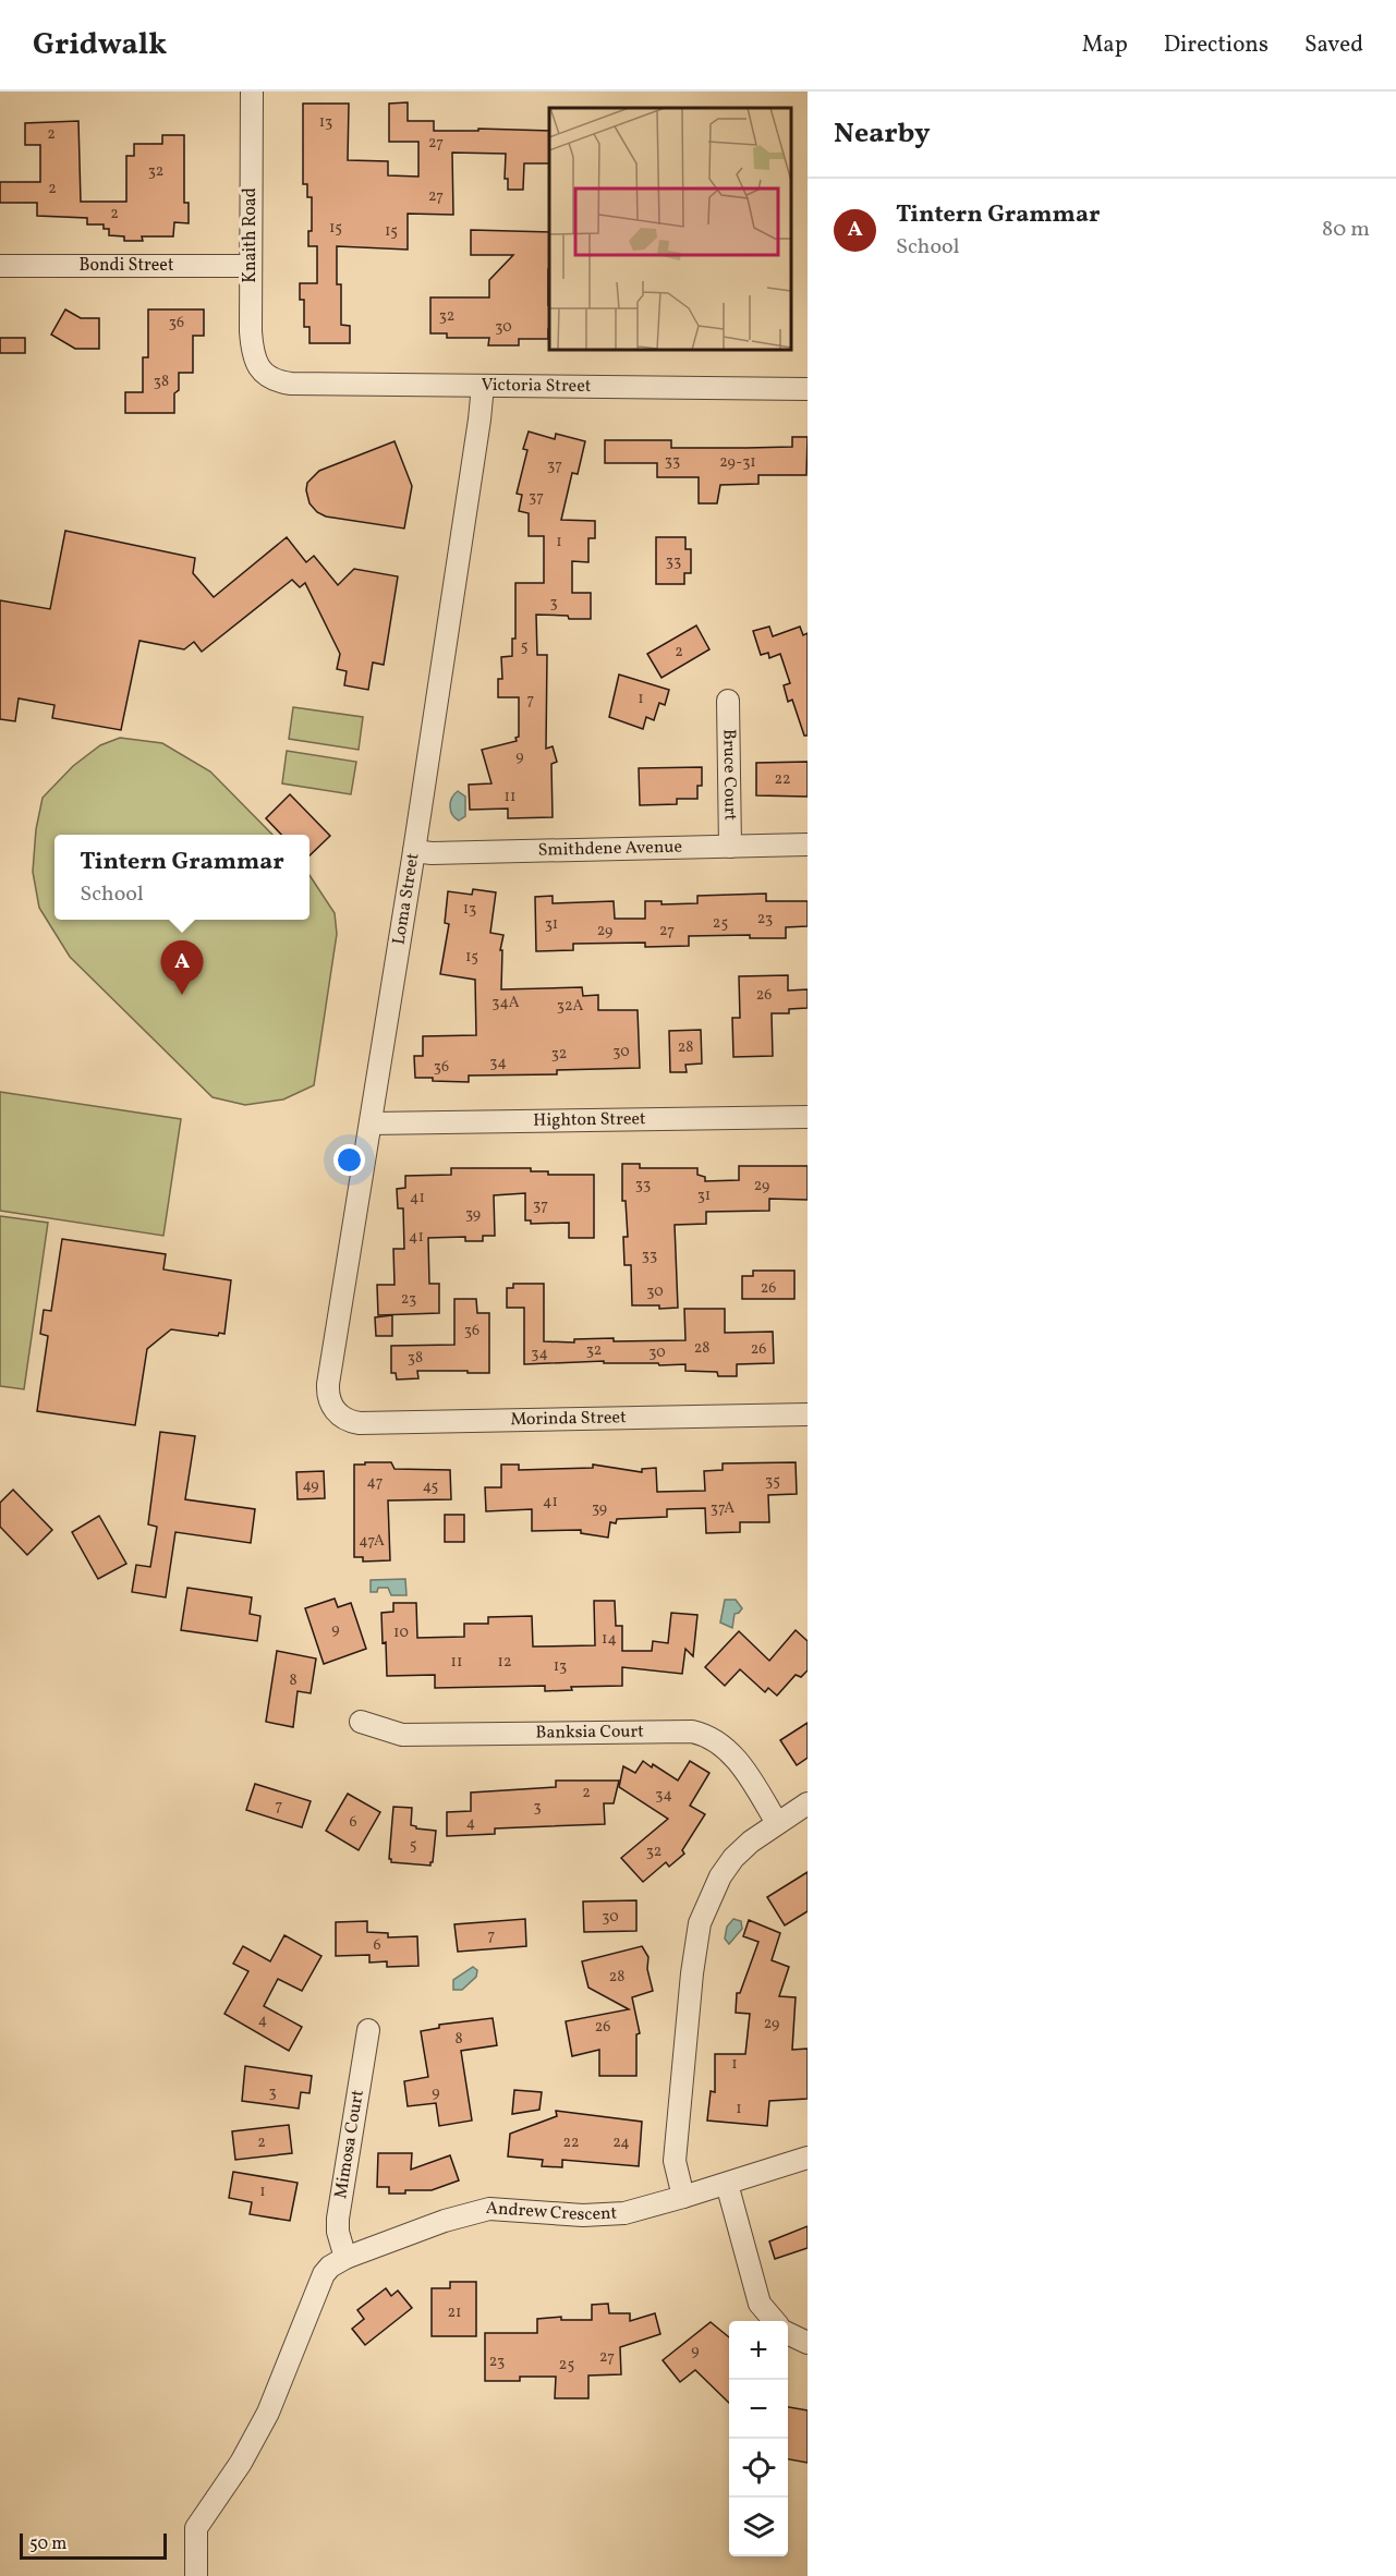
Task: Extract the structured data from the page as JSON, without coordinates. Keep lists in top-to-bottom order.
{
  "streets": {
    "street": [
      "Knaith Road",
      "Bondi Street",
      "Victoria Street",
      "Bruce Court",
      "Smithdene Avenue",
      "Loma Street",
      "Highton Street",
      "Morinda Street",
      "Banksia Court",
      "Mimosa Court",
      "Andrew Crescent"
    ]
  },
  "crossings": [
    ["Knaith Road", "Bondi Street"],
    ["Knaith Road", "Victoria Street"],
    ["Victoria Street", "Loma Street"],
    ["Bruce Court", "Smithdene Avenue"],
    ["Smithdene Avenue", "Loma Street"],
    ["Loma Street", "Highton Street"],
    ["Loma Street", "Morinda Street"],
    ["Mimosa Court", "Andrew Crescent"]
  ],
  "house_numbers": [
    "13",
    "2",
    "27",
    "32",
    "2",
    "27",
    "2",
    "15",
    "15",
    "32",
    "36",
    "30",
    "38",
    "33",
    "29-31",
    "37",
    "37",
    "1",
    "33",
    "3",
    "5",
    "2",
    "1",
    "7",
    "9",
    "22",
    "11",
    "13",
    "23",
    "25",
    "31",
    "29",
    "27",
    "15",
    "26",
    "34A",
    "32A",
    "28",
    "30",
    "32",
    "34",
    "36",
    "33",
    "29",
    "31",
    "41",
    "37",
    "39",
    "41",
    "33",
    "26",
    "30",
    "23",
    "36",
    "28",
    "26",
    "32",
    "30",
    "34",
    "38",
    "35",
    "47",
    "49",
    "45",
    "41",
    "39",
    "37A",
    "47A",
    "9",
    "10",
    "14",
    "11",
    "12",
    "13",
    "8",
    "2",
    "34",
    "7",
    "3",
    "6",
    "4",
    "5",
    "32",
    "30",
    "7",
    "6",
    "28",
    "4",
    "29",
    "26",
    "8",
    "1",
    "3",
    "9",
    "1",
    "2",
    "22",
    "24",
    "1",
    "21",
    "9",
    "27",
    "23",
    "25"
  ],
  "scale_bar": "50 m",
  "page": {
    "header": "Gridwalk",
    "nav": ["Map", "Directions", "Saved"],
    "heading": "Nearby",
    "list": [
      {
        "mark": "A",
        "name": "Tintern Grammar",
        "note": "School",
        "value": "80 m"
      }
    ],
    "popup": ["Tintern Grammar", "School"],
    "pins": "A",
    "map_buttons": ["+", "−"],
    "scale": "50 m"
  }
}
